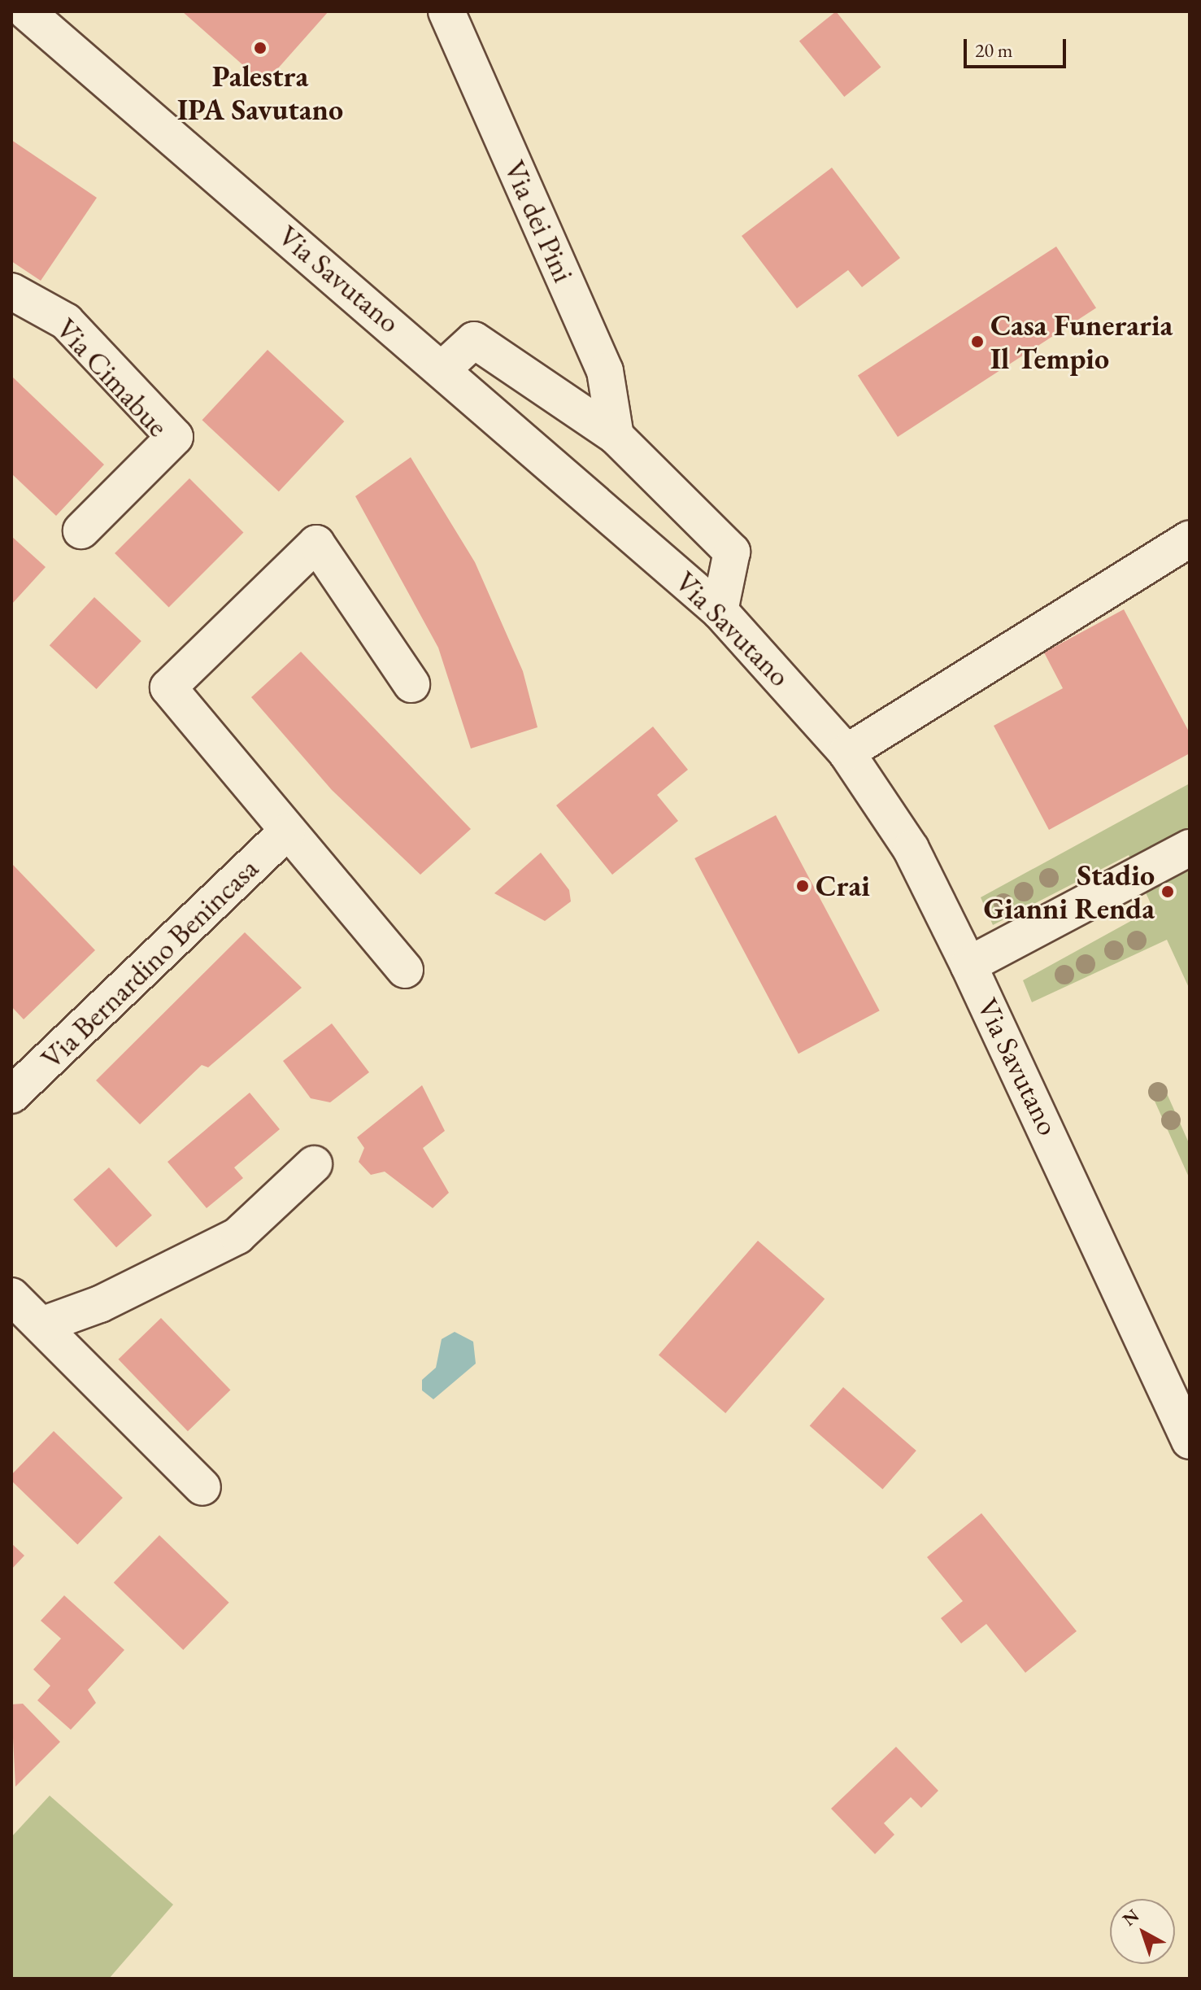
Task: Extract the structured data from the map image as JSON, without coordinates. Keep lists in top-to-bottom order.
{
  "streets": {
    "street": [
      "Via dei Pini",
      "Via Savutano",
      "Via Cimabue",
      "Via Bernardino Benincasa"
    ]
  },
  "places": [
    "Palestra IPA Savutano",
    "Casa Funeraria Il Tempio",
    "Crai",
    "Stadio Gianni Renda"
  ],
  "scale_bar": "20 m",
  "north": "top left"
}
